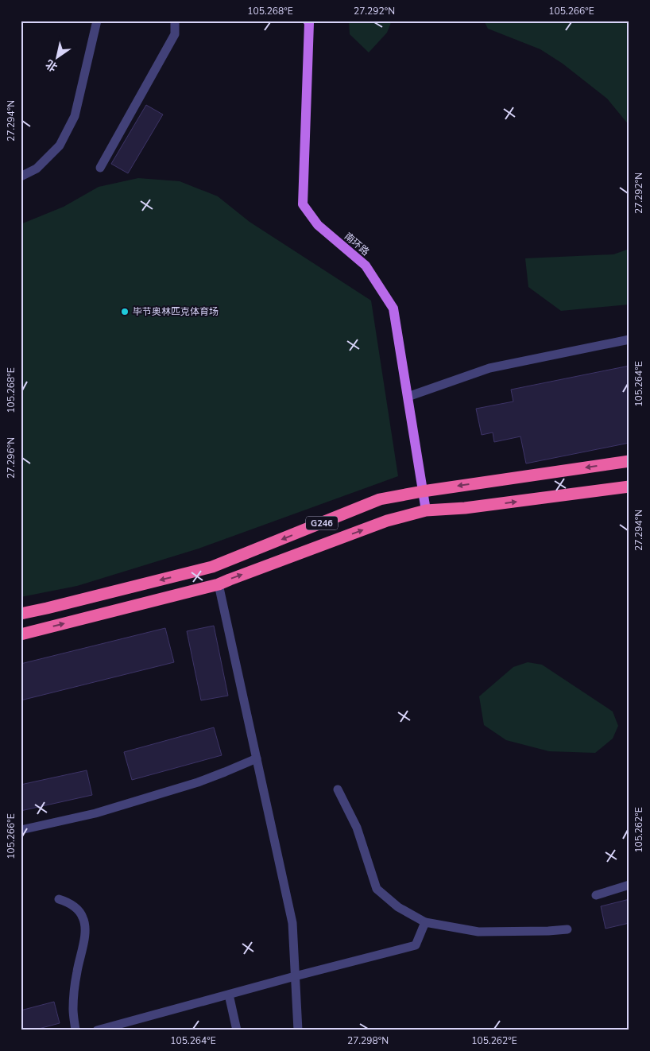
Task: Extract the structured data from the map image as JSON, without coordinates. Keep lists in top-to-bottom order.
{
  "streets": {
    "highway": ["G246"],
    "main road": ["南环路"]
  },
  "crossings": [
    ["南环路", "G246"]
  ],
  "places": ["毕节奥林匹克体育场"],
  "north": "bottom left",
  "coordinates": [
    "105.268°E",
    "27.292°N",
    "105.266°E",
    "27.294°N",
    "105.264°E",
    "27.296°N",
    "105.262°E",
    "27.298°N"
  ]
}
